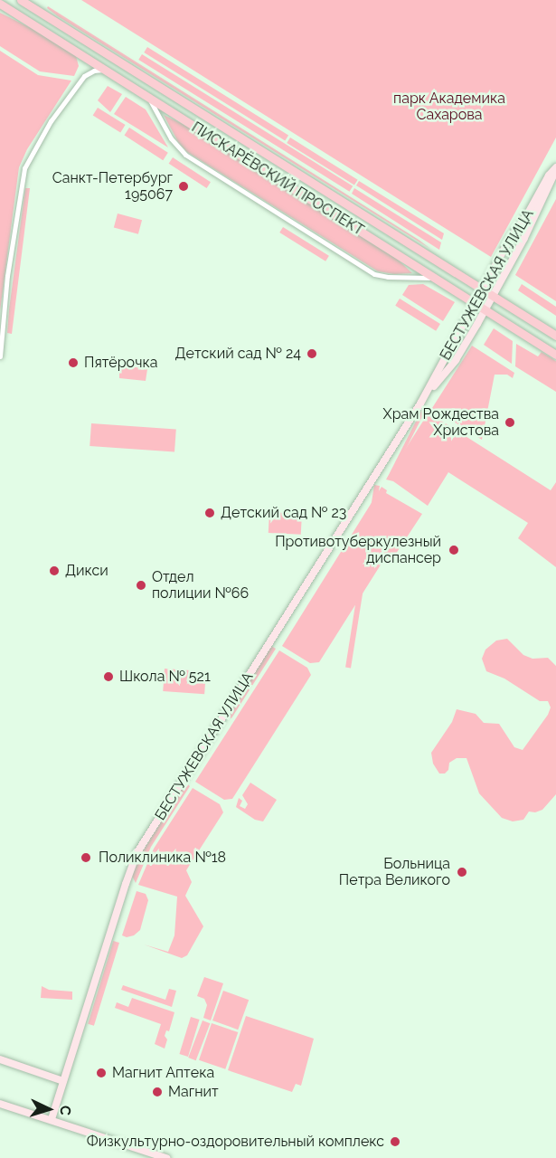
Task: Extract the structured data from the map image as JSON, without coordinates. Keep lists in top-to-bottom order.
{
  "streets": {
    "main road": ["ПИСКАРЁВСКИЙ ПРОСПЕКТ"],
    "street": ["БЕСТУЖЕВСКАЯ УЛИЦА"]
  },
  "crossings": [
    ["ПИСКАРЁВСКИЙ ПРОСПЕКТ", "БЕСТУЖЕВСКАЯ УЛИЦА"]
  ],
  "parks": ["парк Академика Сахарова"],
  "places": [
    "Санкт-Петербург 195067",
    "Детский сад № 24",
    "Пятёрочка",
    "Храм Рождества Христова",
    "Детский сад № 23",
    "Противотуберкулезный диспансер",
    "Дикси",
    "Отдел полиции №66",
    "Школа № 521",
    "Поликлиника №18",
    "Больница Петра Великого",
    "Магнит Аптека",
    "Магнит",
    "Физкультурно-оздоровительный комплекс"
  ],
  "north": "right"
}
